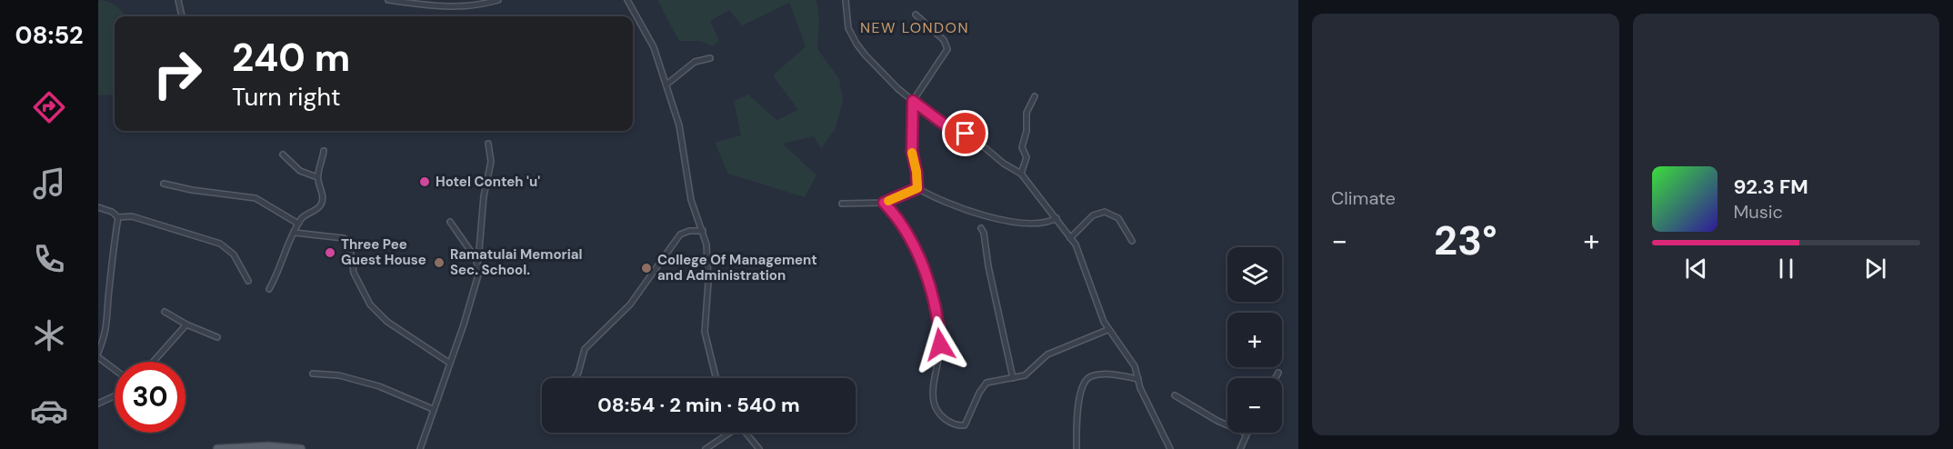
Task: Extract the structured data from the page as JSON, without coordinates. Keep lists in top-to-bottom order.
{
  "districts": ["NEW LONDON"],
  "places": [
    "Hotel Conteh 'u'",
    "Three Pee Guest House",
    "Ramatulai Memorial Sec. School.",
    "College Of Management and Administration"
  ],
  "page": {
    "tabs": "08:52",
    "tile": "Climate",
    "turn": ["240 m", "Turn right"],
    "song": ["92.3 FM", "Music"],
    "heat": ["−", "23°", "+"],
    "map_buttons": ["+", "−"],
    "limit": "30",
    "trip": "08:54 · 2 min · 540 m"
  }
}
